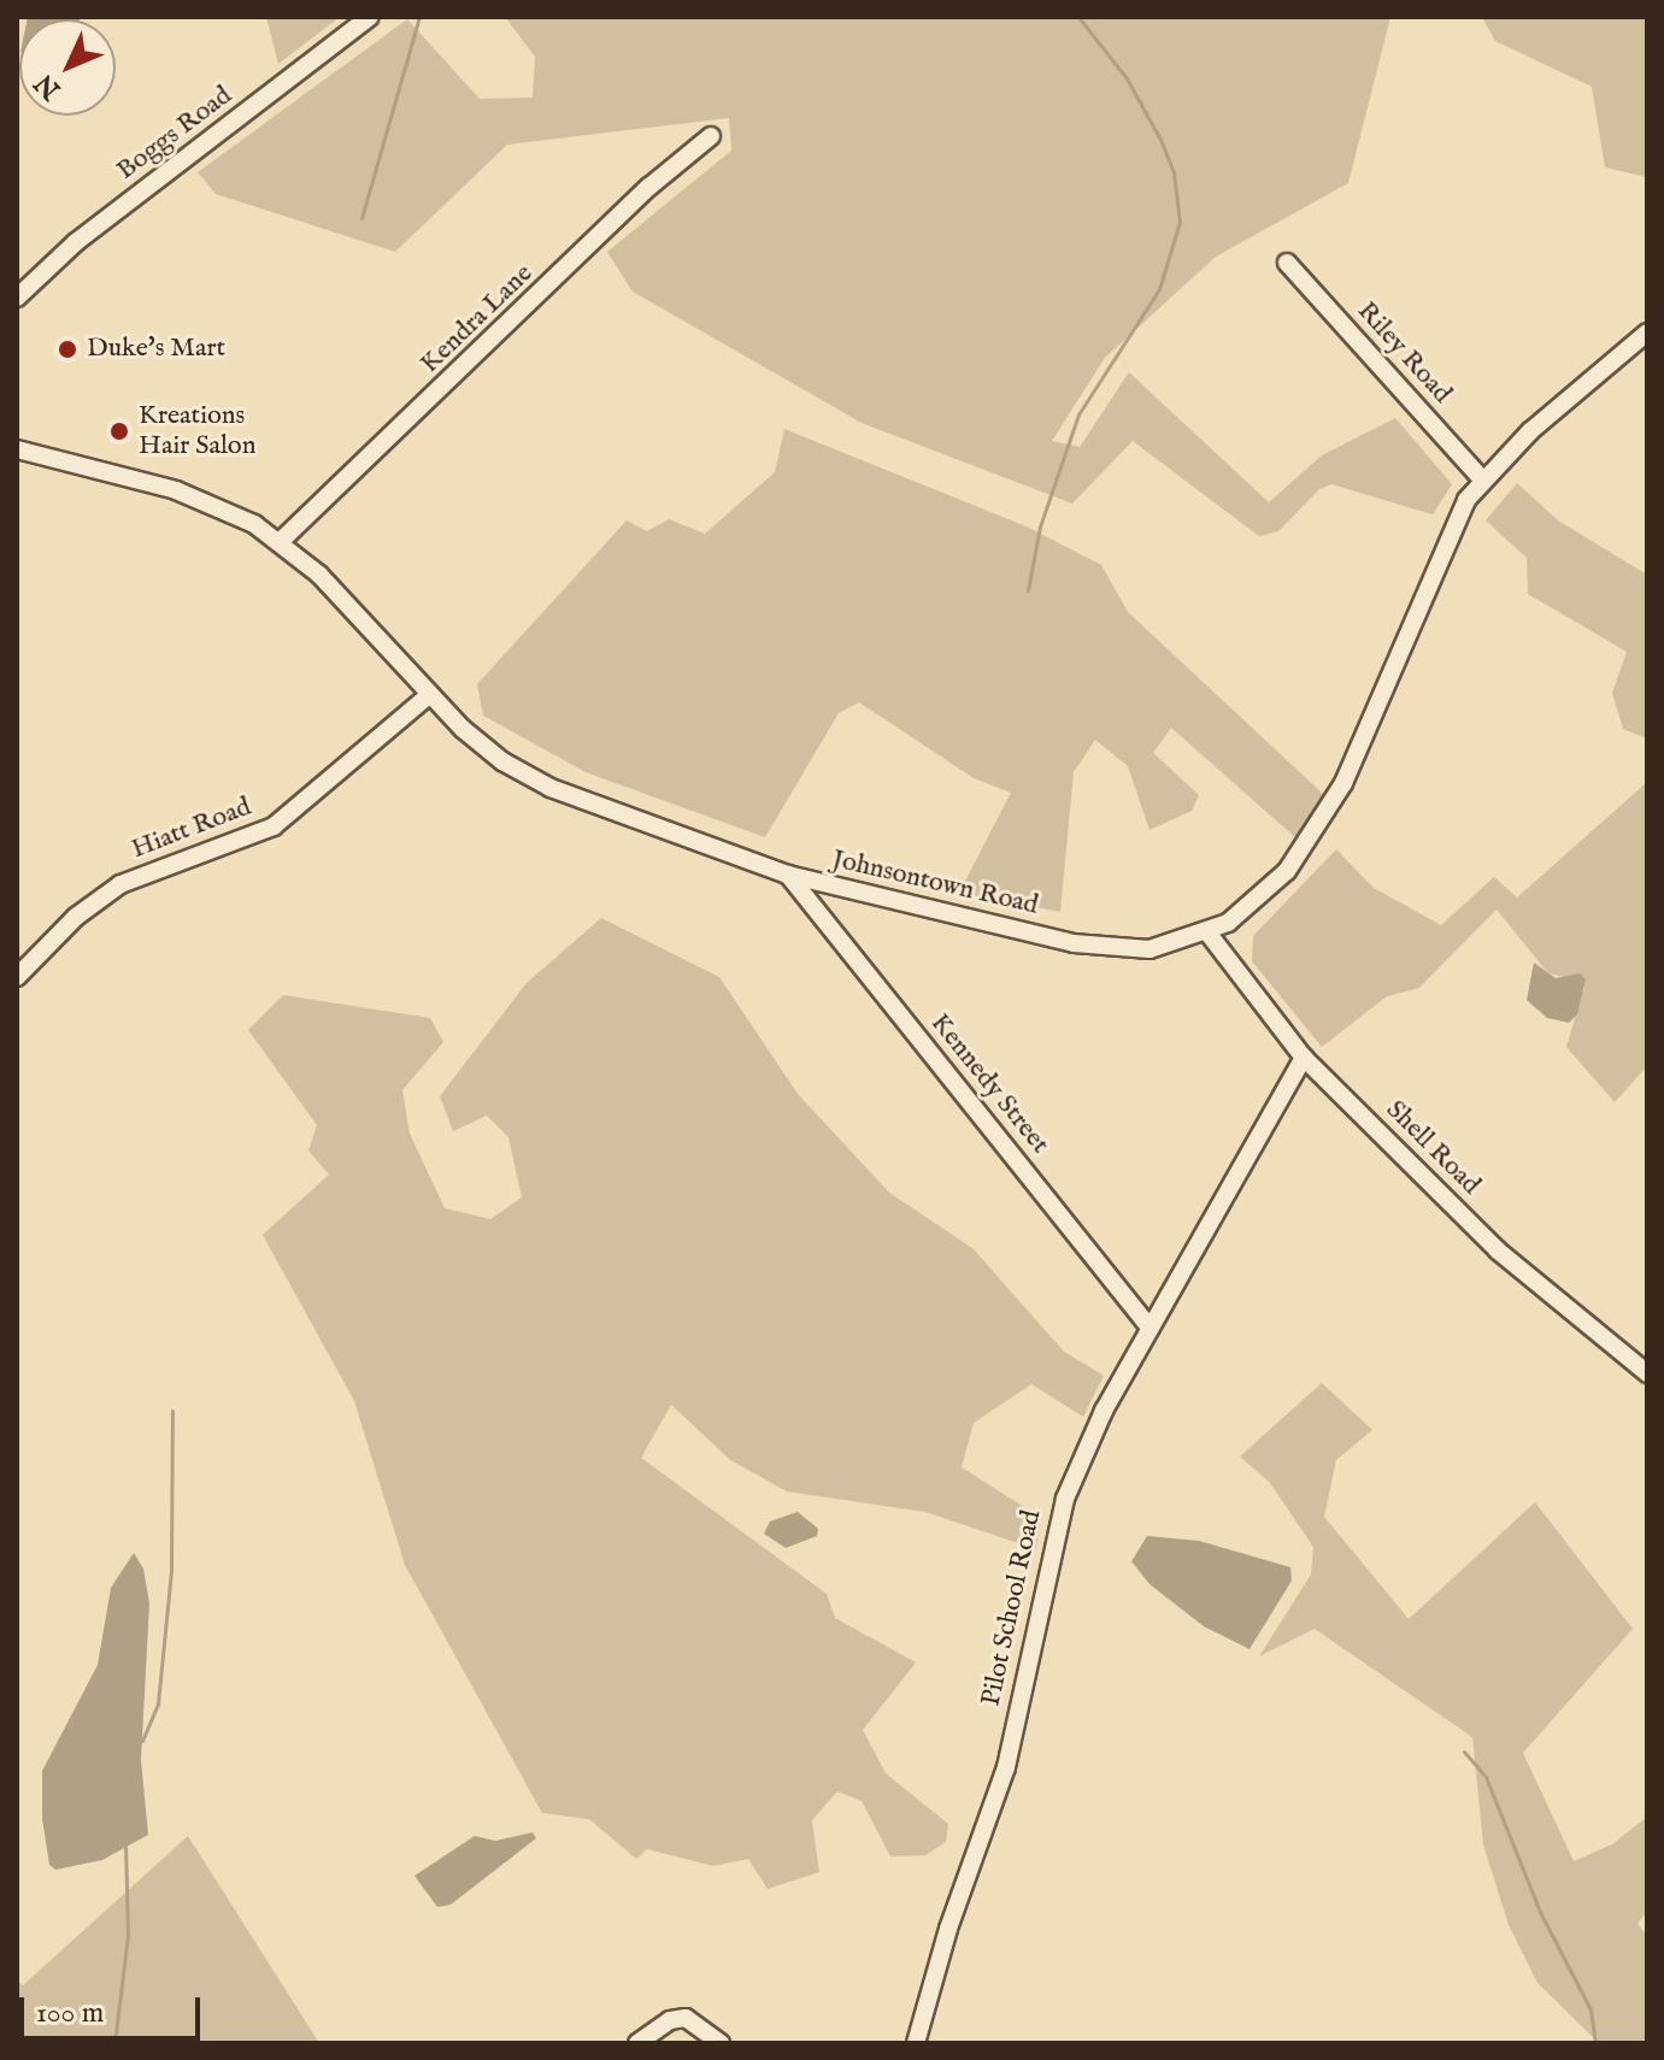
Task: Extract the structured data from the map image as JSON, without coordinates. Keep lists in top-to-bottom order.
{
  "streets": {
    "street": [
      "Boggs Road",
      "Kendra Lane",
      "Riley Road",
      "Hiatt Road",
      "Johnsontown Road",
      "Kennedy Street",
      "Shell Road",
      "Pilot School Road"
    ]
  },
  "crossings": [
    ["Kendra Lane", "Johnsontown Road"],
    ["Riley Road", "Johnsontown Road"],
    ["Hiatt Road", "Johnsontown Road"],
    ["Johnsontown Road", "Kennedy Street"],
    ["Johnsontown Road", "Shell Road"],
    ["Kennedy Street", "Pilot School Road"],
    ["Shell Road", "Pilot School Road"]
  ],
  "places": ["Duke's Mart", "Kreations Hair Salon"],
  "scale_bar": "100 m",
  "north": "bottom left"
}
